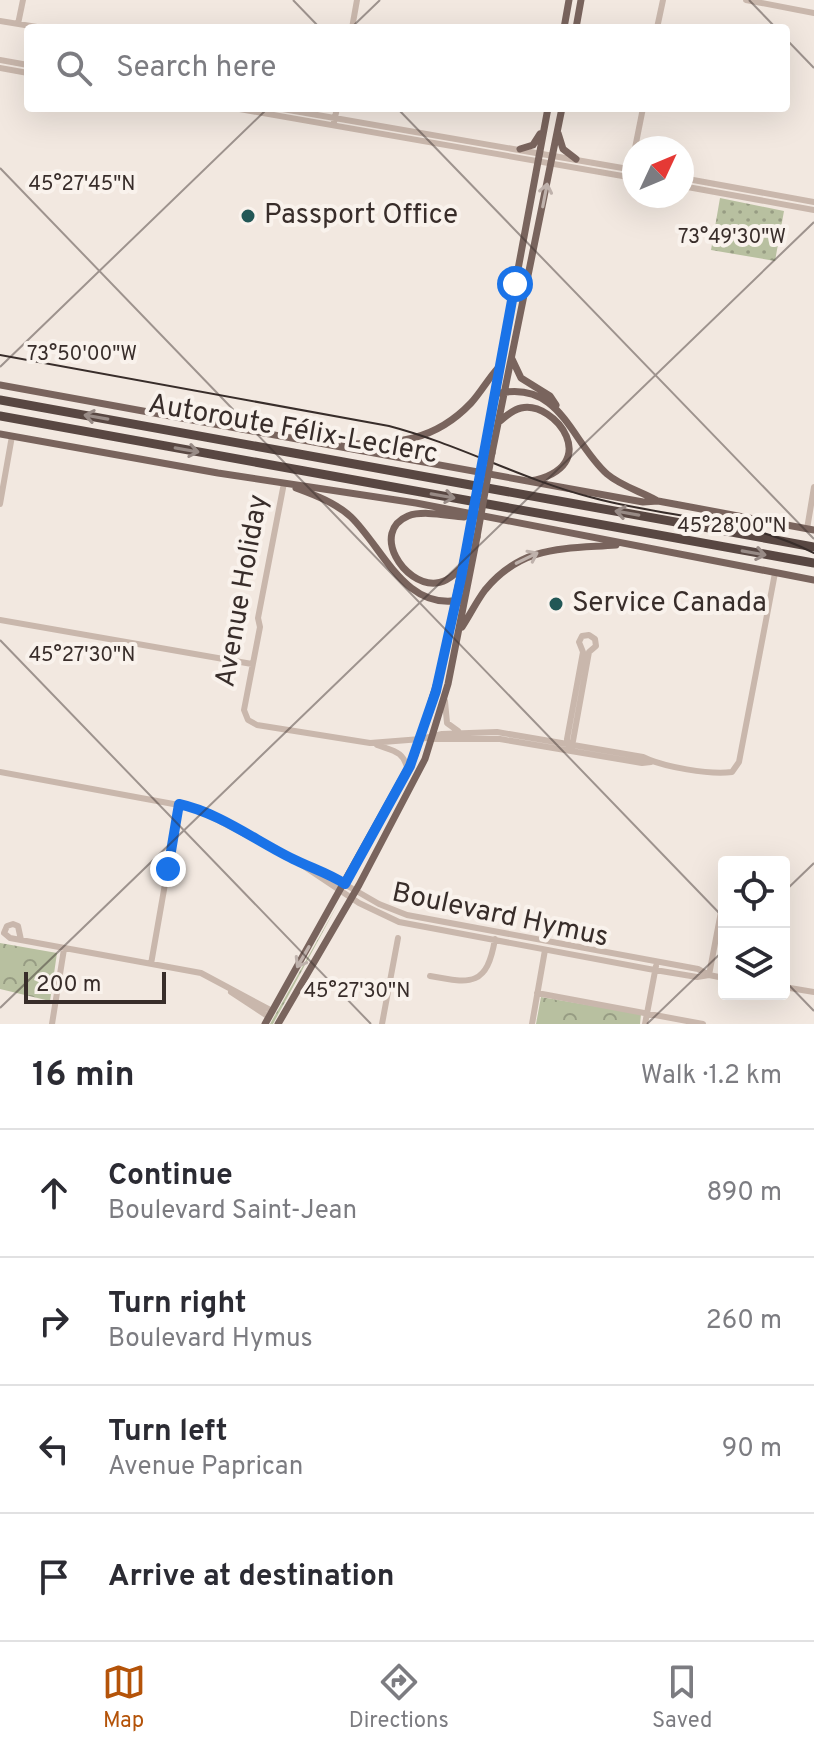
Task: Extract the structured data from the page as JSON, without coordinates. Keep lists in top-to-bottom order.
{
  "streets": {
    "highway": ["Autoroute Félix-Leclerc"],
    "street": ["Avenue Holiday", "Boulevard Hymus"]
  },
  "places": ["Passport Office", "Service Canada"],
  "scale_bar": "200 m",
  "north": "top right",
  "page": {
    "search": "Search here",
    "scale": "200 m",
    "heading": ["16 min", "Walk · 1.2 km"],
    "list": [
      ["Continue", "Boulevard Saint-Jean", "890 m"],
      ["Turn right", "Boulevard Hymus", "260 m"],
      ["Turn left", "Avenue Paprican", "90 m"],
      "Arrive at destination"
    ],
    "nav": ["Map", "Directions", "Saved"]
  },
  "coordinates": [
    "45°27'45\"N",
    "73°49'30\"W",
    "73°50'00\"W",
    "45°28'00\"N",
    "45°27'30\"N"
  ]
}
